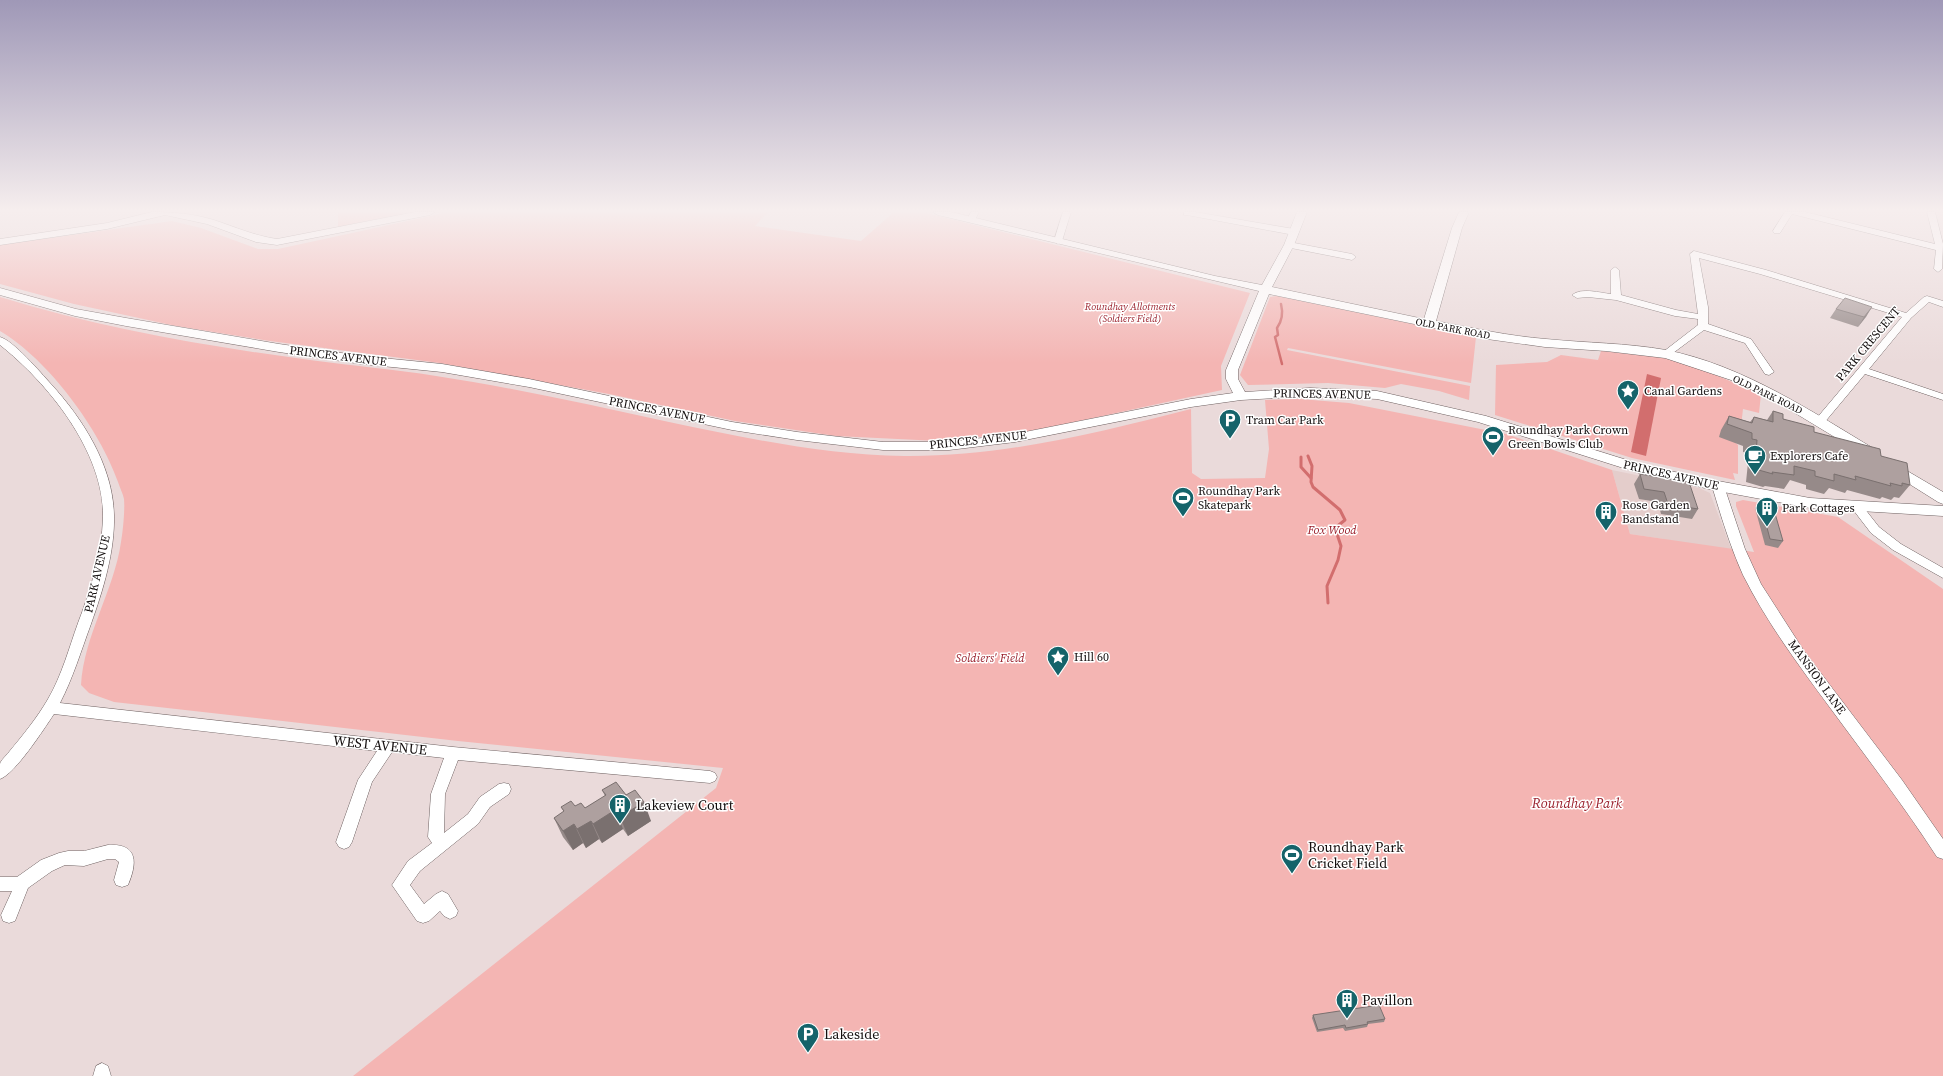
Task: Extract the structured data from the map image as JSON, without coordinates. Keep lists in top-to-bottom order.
{
  "streets": {
    "street": [
      "OLD PARK ROAD",
      "PARK CRESCENT",
      "PRINCES AVENUE",
      "PARK AVENUE",
      "MANSION LANE",
      "WEST AVENUE"
    ]
  },
  "crossings": [
    ["OLD PARK ROAD", "PARK CRESCENT"],
    ["PRINCES AVENUE", "MANSION LANE"],
    ["PARK AVENUE", "WEST AVENUE"]
  ],
  "parks": [
    "Roundhay Allotments (Soldiers Field)",
    "Fox Wood",
    "Soldiers' Field",
    "Roundhay Park"
  ],
  "places": {
    "place": ["Canal Gardens", "Hill 60"],
    "parking": ["Tram Car Park", "Lakeside"],
    "sports": ["Roundhay Park Crown Green Bowls Club", "Roundhay Park Skatepark", "Roundhay Park Cricket Field"],
    "cafe": ["Explorers Cafe"],
    "building": [
      "Park Cottages",
      "Rose Garden Bandstand",
      "Lakeview Court",
      "Pavillon"
    ]
  }
}
